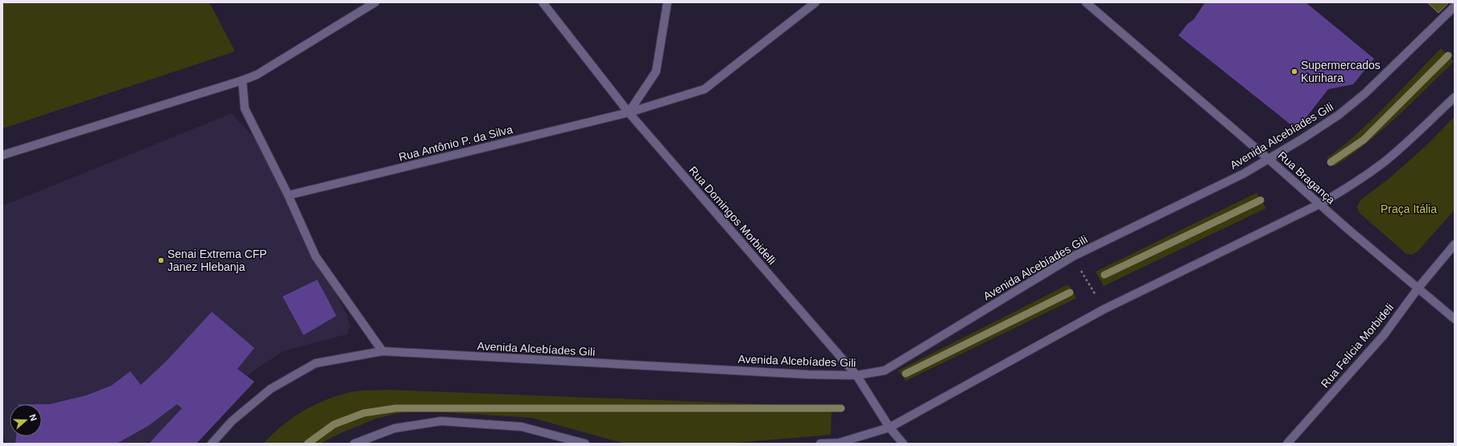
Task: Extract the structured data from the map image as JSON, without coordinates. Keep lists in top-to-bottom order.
{
  "streets": {
    "street": [
      "Avenida Alcebíades Gili",
      "Rua Antônio P. da Silva",
      "Rua Bragança",
      "Rua Domingos Morbidelli",
      "Rua Felícia Morbideli"
    ]
  },
  "crossings": [
    ["Avenida Alcebíades Gili", "Rua Bragança"],
    ["Avenida Alcebíades Gili", "Rua Domingos Morbidelli"],
    ["Rua Antônio P. da Silva", "Rua Domingos Morbidelli"],
    ["Rua Bragança", "Rua Felícia Morbideli"]
  ],
  "parks": ["Praça Itália"],
  "places": ["Supermercados Kurihara", "Senai Extrema CFP Janez Hlebanja"],
  "north": "right"
}
